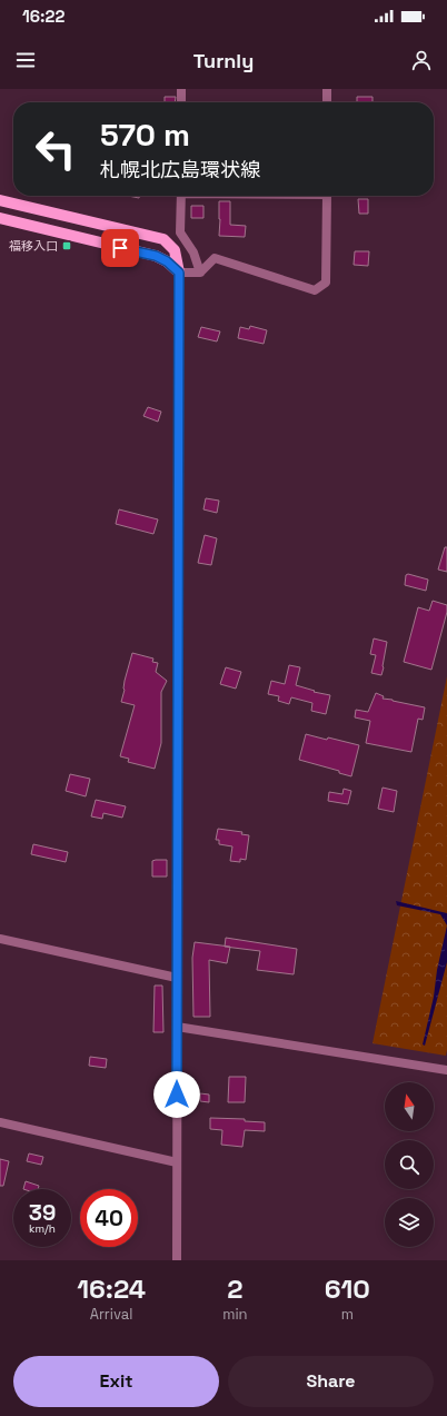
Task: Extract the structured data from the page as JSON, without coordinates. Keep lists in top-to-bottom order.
{
  "places": {
    "transit": ["福移入口"]
  },
  "north": "top",
  "page": {
    "status": "16:22",
    "header": "Turnly",
    "turn": ["570 m", "札幌北広島環状線"],
    "speed": "39 km/h",
    "limit": "40",
    "eta": [
      "16:24",
      "Arrival",
      "2",
      "min",
      "610",
      "m"
    ],
    "buttons": ["Exit", "Share"]
  }
}
